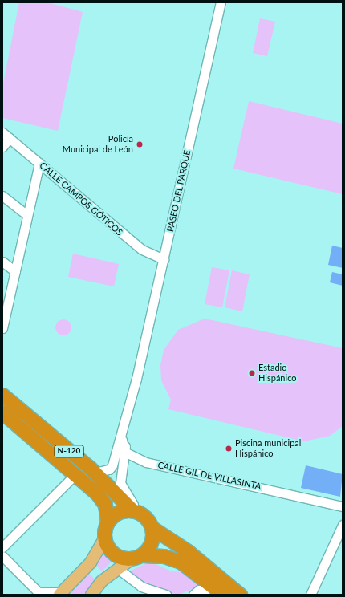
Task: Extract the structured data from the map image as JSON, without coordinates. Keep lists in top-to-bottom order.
{
  "streets": {
    "highway": ["N-120"],
    "street": ["PASEO DEL PARQUE", "CALLE CAMPOS GÓTICOS", "CALLE GIL DE VILLASINTA"]
  },
  "crossings": [
    ["PASEO DEL PARQUE", "CALLE CAMPOS GÓTICOS"],
    ["PASEO DEL PARQUE", "N-120"],
    ["PASEO DEL PARQUE", "CALLE GIL DE VILLASINTA"]
  ],
  "places": ["Policía Municipal de León", "Estadio Hispánico", "Piscina municipal Hispánico"]
}
